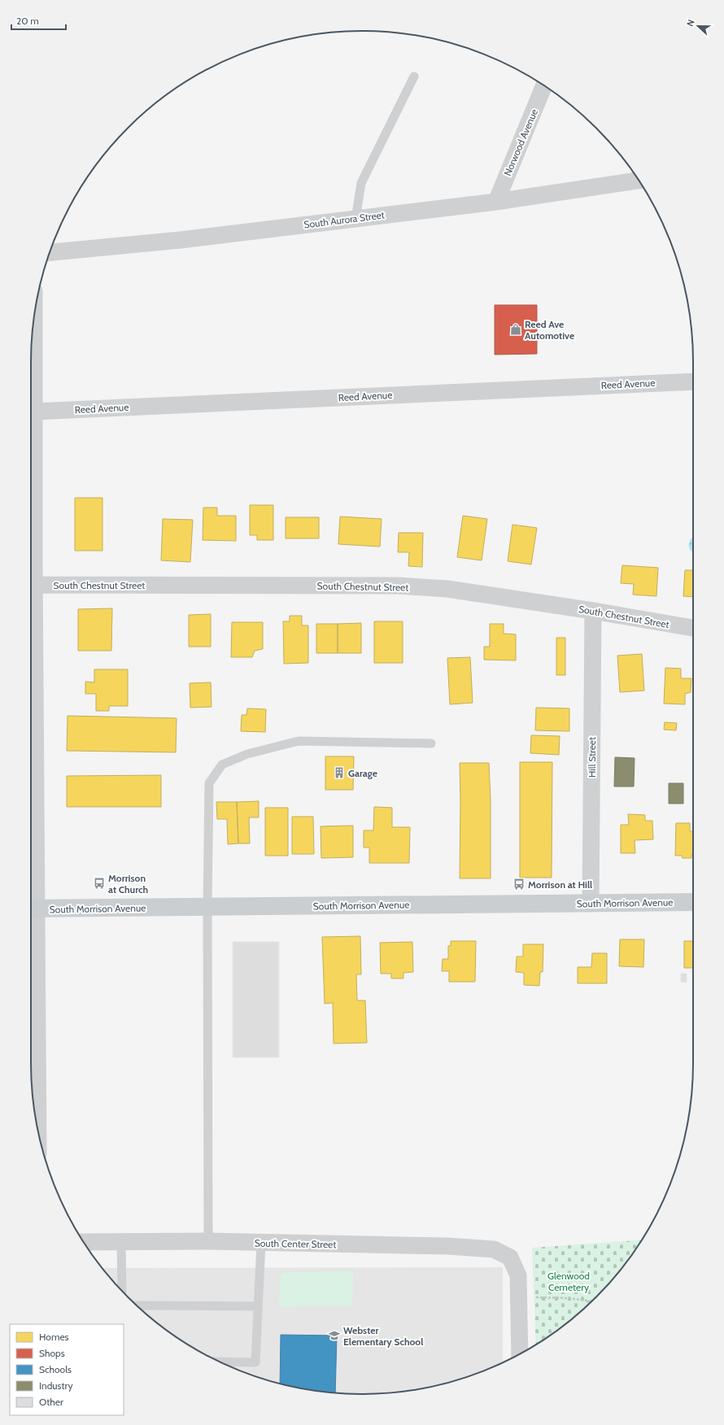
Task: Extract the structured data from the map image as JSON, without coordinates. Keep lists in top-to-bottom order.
{
  "streets": {
    "main road": ["South Morrison Avenue"],
    "street": [
      "Norwood Avenue",
      "South Aurora Street",
      "Reed Avenue",
      "South Chestnut Street",
      "Hill Street",
      "South Center Street"
    ]
  },
  "crossings": [
    ["Norwood Avenue", "South Aurora Street"],
    ["South Chestnut Street", "Hill Street"],
    ["Hill Street", "South Morrison Avenue"]
  ],
  "parks": ["Glenwood Cemetery"],
  "places": {
    "shop": ["Reed Ave Automotive"],
    "building": ["Garage"],
    "bus stop": ["Morrison at Church", "Morrison at Hill"],
    "school or university": ["Webster Elementary School"]
  },
  "legend": [
    "Homes",
    "Shops",
    "Schools",
    "Industry",
    "Other"
  ],
  "scale_bar": "20 m",
  "north": "left"
}
